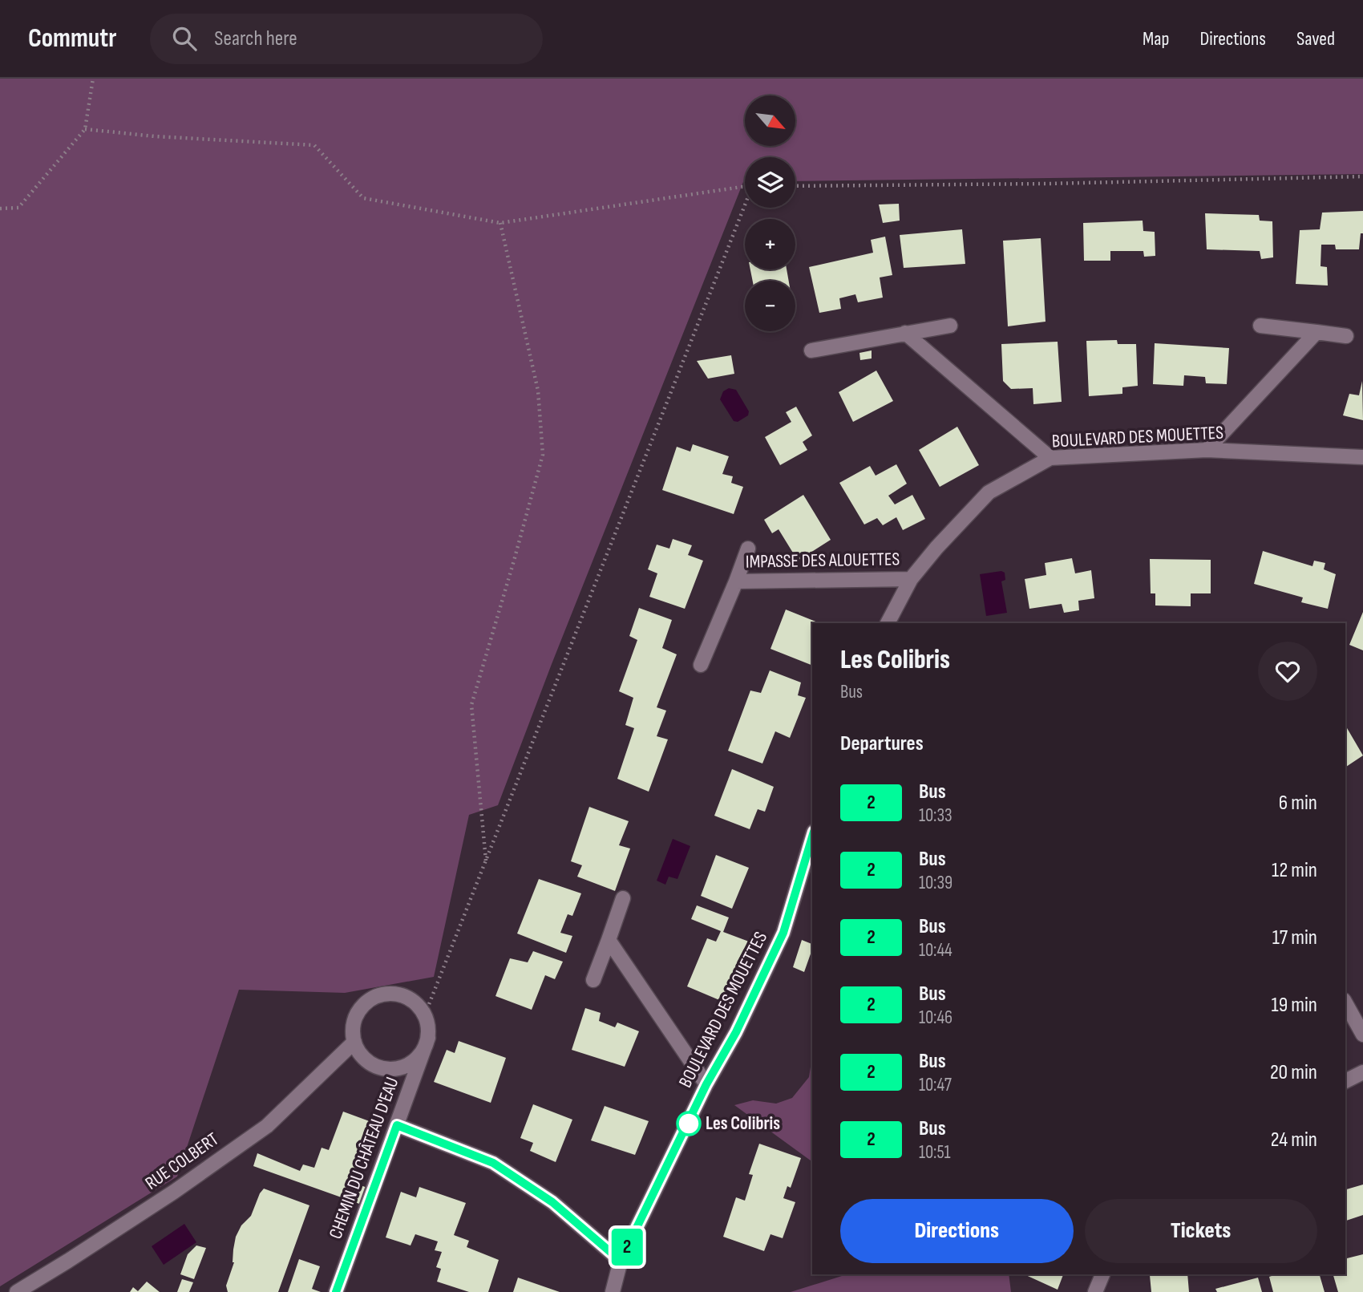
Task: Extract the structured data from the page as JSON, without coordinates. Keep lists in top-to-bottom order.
{
  "streets": {
    "street": [
      "BOULEVARD DES MOUETTES",
      "IMPASSE DES ALOUETTES",
      "CHEMIN DU CHÂTEAU D'EAU",
      "RUE COLBERT"
    ]
  },
  "crossings": [
    ["BOULEVARD DES MOUETTES", "IMPASSE DES ALOUETTES"],
    ["CHEMIN DU CHÂTEAU D'EAU", "RUE COLBERT"]
  ],
  "places": ["Les Colibris"],
  "lines": ["bus line 2"],
  "north": "bottom right",
  "page": {
    "header": "Commutr",
    "search": "Search here",
    "nav": ["Map", "Directions", "Saved"],
    "on_map": "2",
    "map_buttons": ["+", "−"],
    "heading": [
      ["Les Colibris", "Bus"],
      "Departures"
    ],
    "list": [
      {
        "mark": "2",
        "name": "Bus",
        "note": "10:33",
        "value": "6 min"
      },
      {
        "mark": "2",
        "name": "Bus",
        "note": "10:39",
        "value": "12 min"
      },
      {
        "mark": "2",
        "name": "Bus",
        "note": "10:44",
        "value": "17 min"
      },
      {
        "mark": "2",
        "name": "Bus",
        "note": "10:46",
        "value": "19 min"
      },
      {
        "mark": "2",
        "name": "Bus",
        "note": "10:47",
        "value": "20 min"
      },
      {
        "mark": "2",
        "name": "Bus",
        "note": "10:51",
        "value": "24 min"
      }
    ],
    "buttons": ["Directions", "Tickets"]
  }
}
